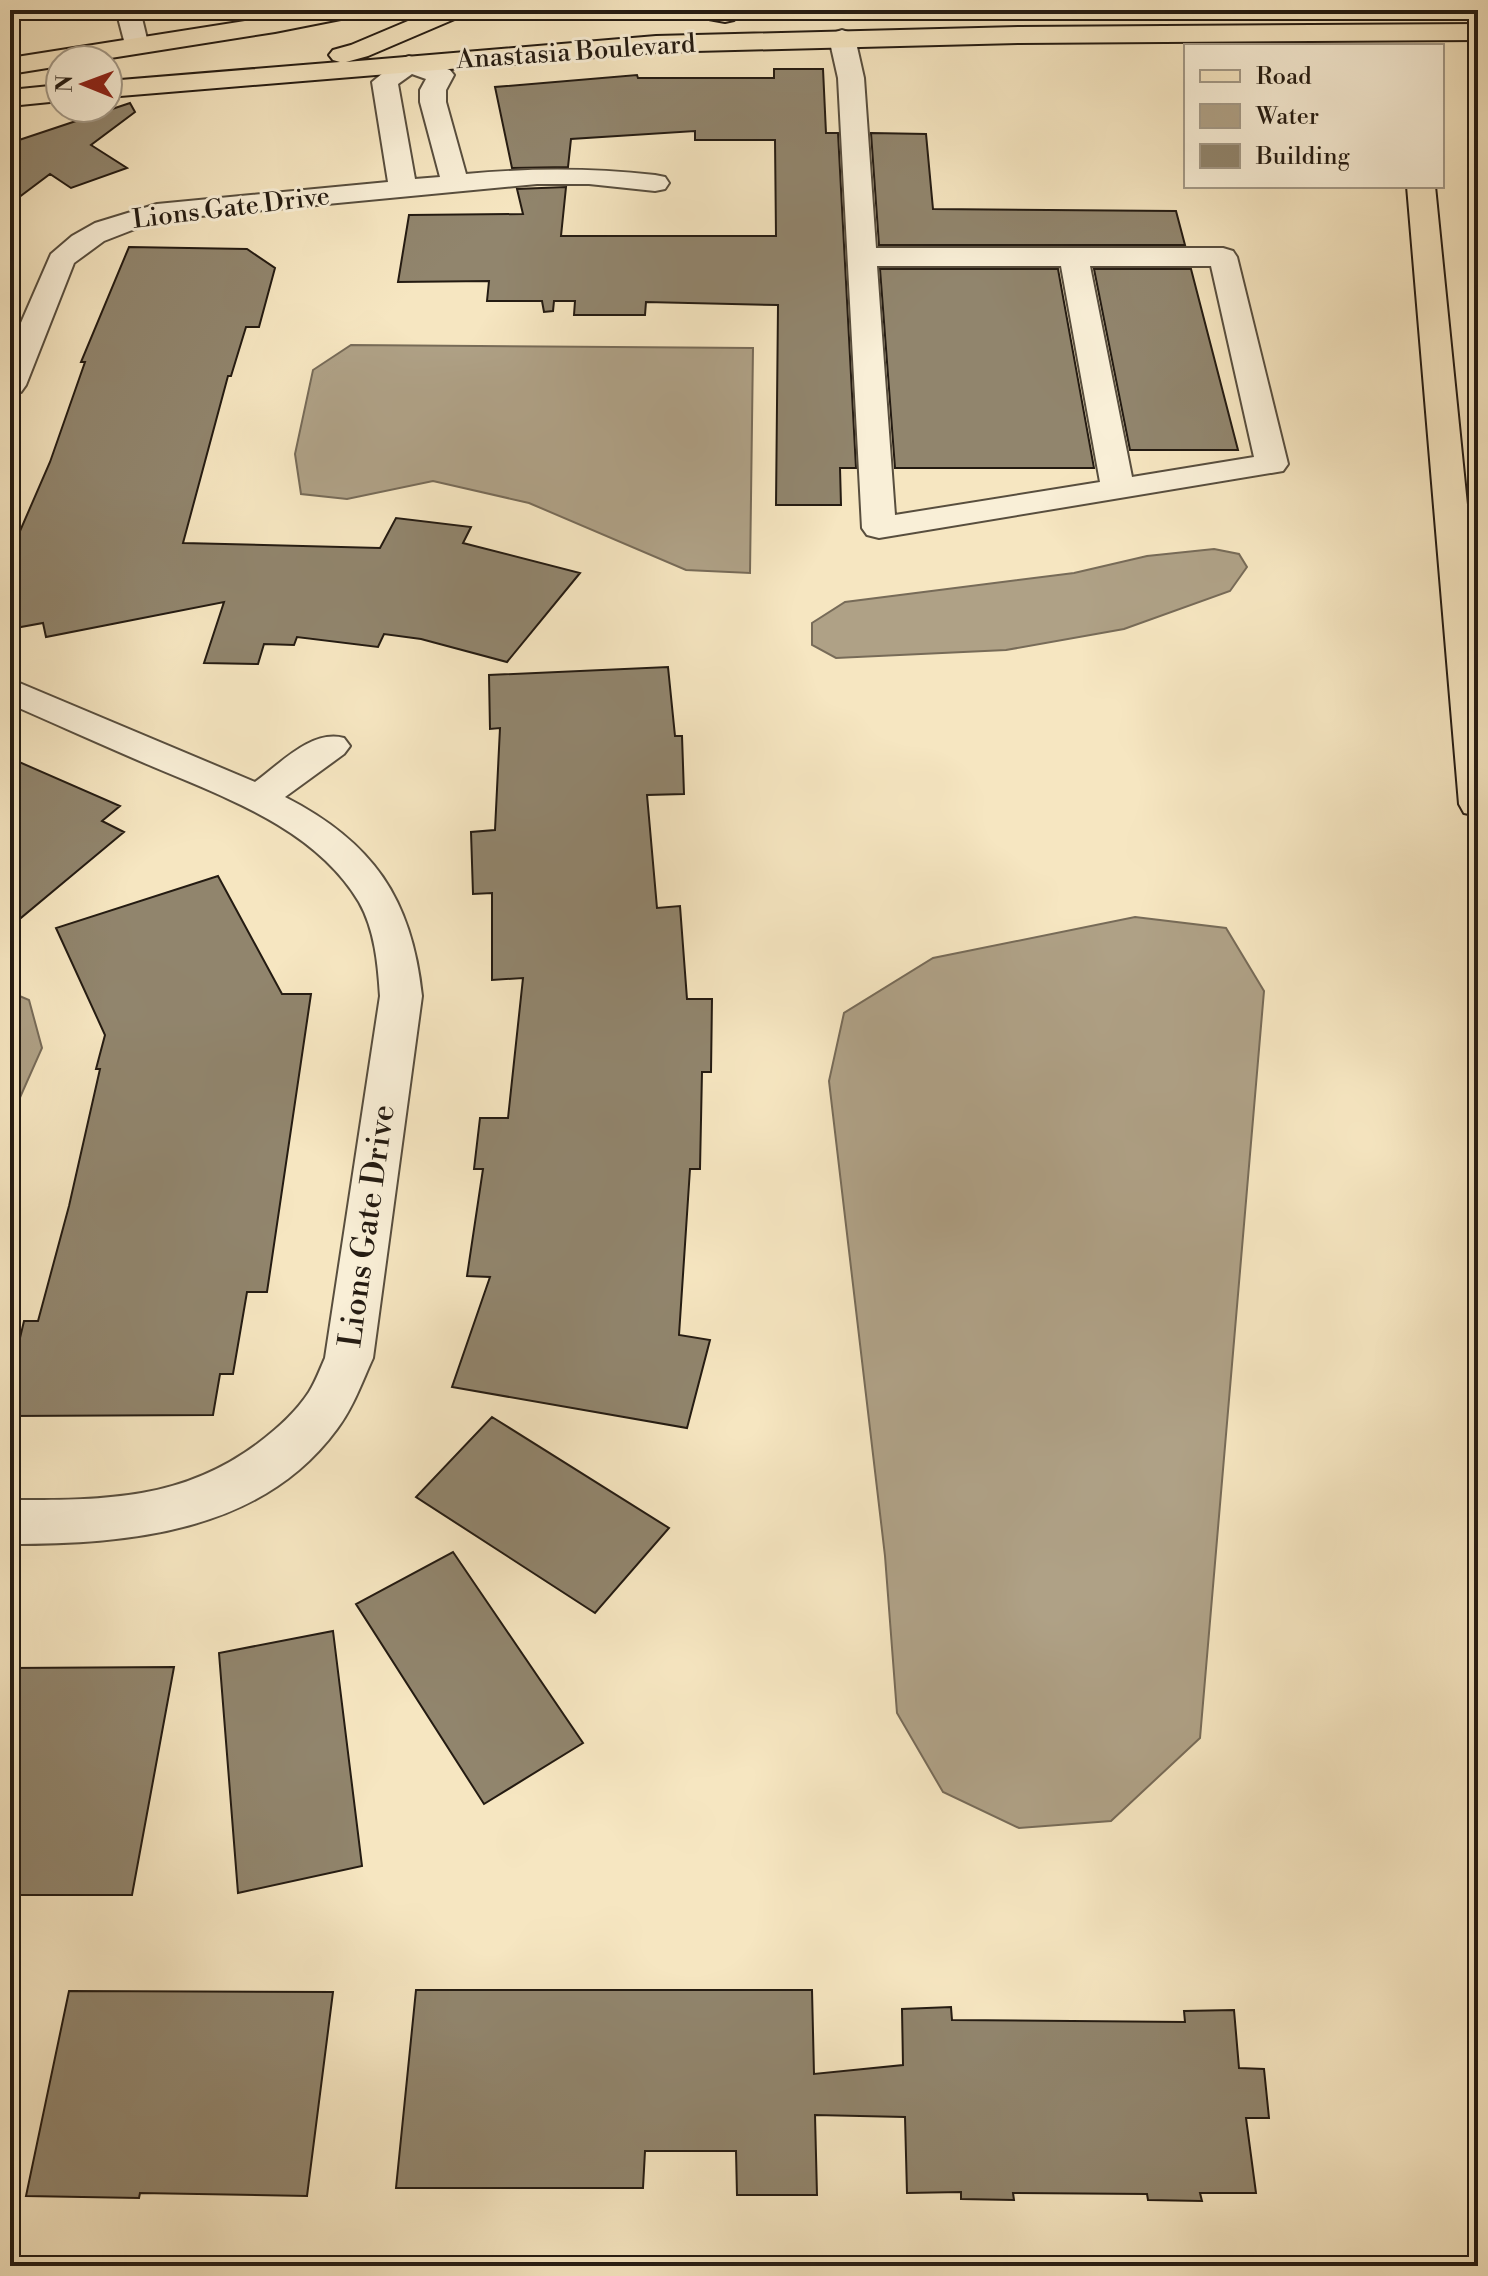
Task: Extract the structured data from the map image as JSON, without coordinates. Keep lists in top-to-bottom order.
{
  "streets": {
    "main road": ["Anastasia Boulevard"],
    "street": ["Lions Gate Drive"]
  },
  "legend": ["Road", "Water", "Building"],
  "north": "left"
}
